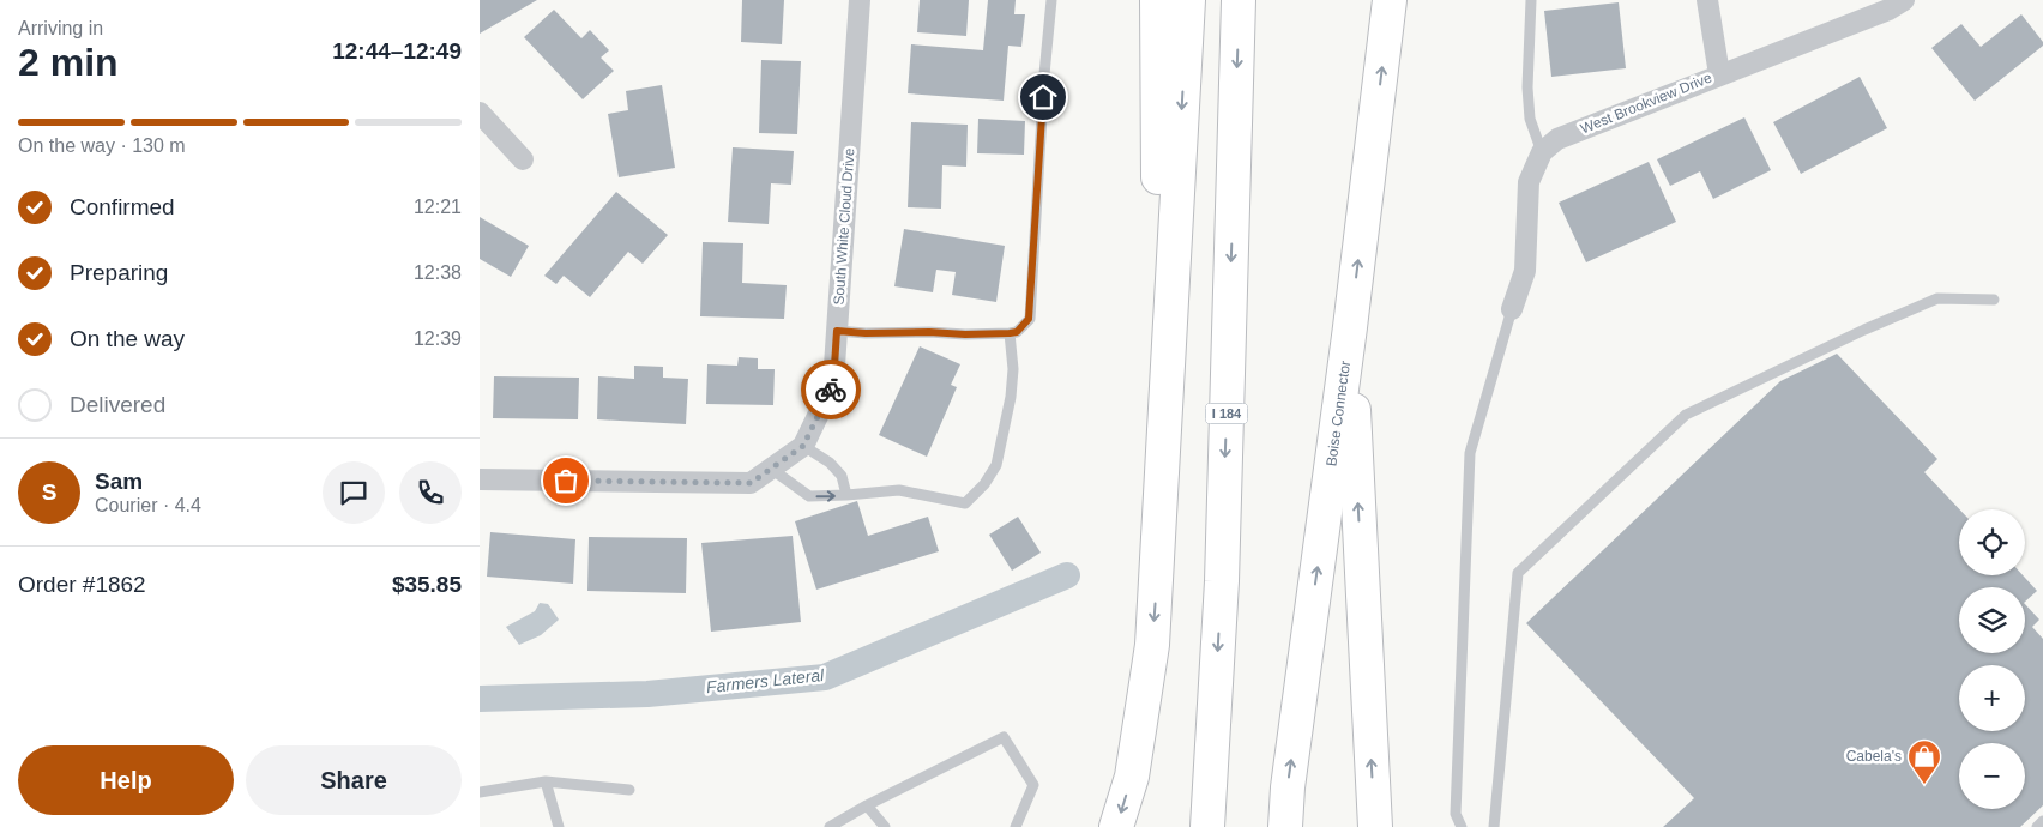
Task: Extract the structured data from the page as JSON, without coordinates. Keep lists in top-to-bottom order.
{
  "streets": {
    "highway": ["I 184", "Boise Connector"],
    "street": ["West Brookview Drive", "South White Cloud Drive"]
  },
  "water": ["Farmers Lateral"],
  "places": {
    "shop": ["Cabela's"]
  },
  "page": {
    "heading": ["2 min", "Arriving in", "12:44–12:49"],
    "panel": [
      "Sam",
      "Courier · 4.4",
      "Order #1862",
      "$35.85"
    ],
    "bar": "On the way · 130 m",
    "list": [
      ["Confirmed", "12:21"],
      ["Preparing", "12:38"],
      ["On the way", "12:39"],
      "Delivered"
    ],
    "round": "S",
    "map_buttons": ["+", "−"],
    "buttons": ["Help", "Share"]
  }
}
